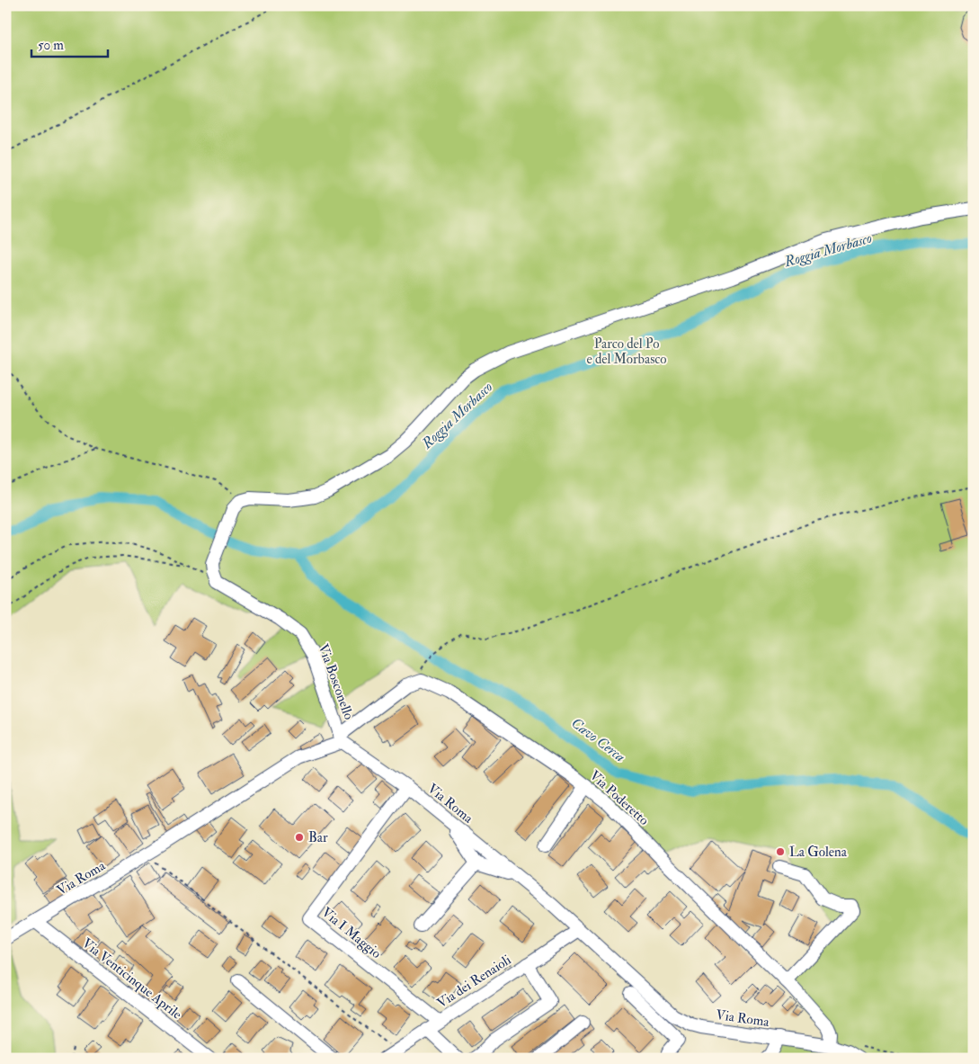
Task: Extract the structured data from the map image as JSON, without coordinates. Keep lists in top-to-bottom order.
{
  "streets": {
    "street": [
      "Via Bosconello",
      "Via Poderetto",
      "Via Roma",
      "Via I Maggio",
      "Via Venticinque Aprile",
      "Via dei Renaioli"
    ]
  },
  "crossings": [
    ["Via Bosconello", "Via Poderetto"],
    ["Via Bosconello", "Via Roma"],
    ["Via Poderetto", "Via Roma"],
    ["Via Roma", "Via I Maggio"],
    ["Via Roma", "Via Venticinque Aprile"],
    ["Via Roma", "Via dei Renaioli"],
    ["Via I Maggio", "Via dei Renaioli"]
  ],
  "water": ["Roggia Morbasco", "Cavo Cerca"],
  "parks": ["Parco del Po e del Morbasco"],
  "places": ["Bar", "La Golena"],
  "scale_bar": "50 m"
}
